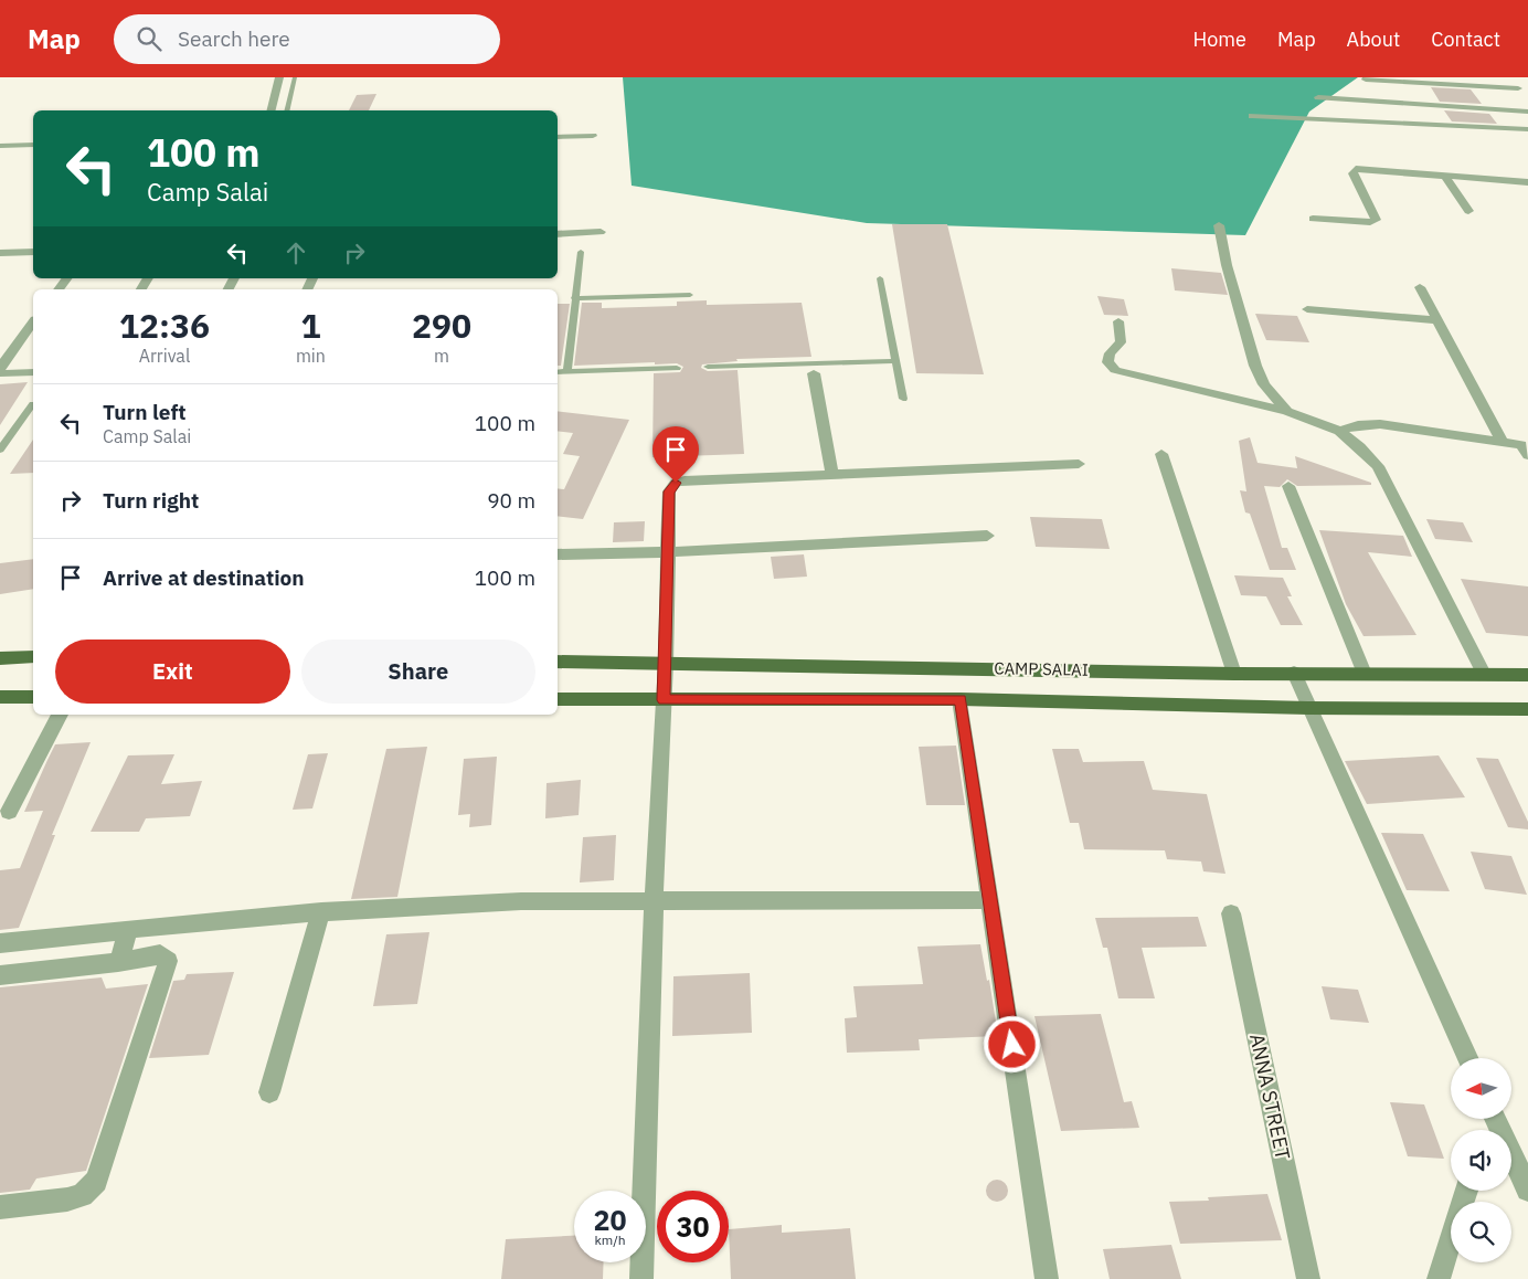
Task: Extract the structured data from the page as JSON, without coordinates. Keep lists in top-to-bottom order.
{
  "streets": {
    "main road": ["CAMP SALAI"],
    "street": ["ANNA STREET"]
  },
  "north": "left",
  "page": {
    "header": "Map",
    "search": "Search here",
    "nav": [
      "Home",
      "Map",
      "About",
      "Contact"
    ],
    "turn": ["100 m", "Camp Salai"],
    "eta": [
      "12:36",
      "Arrival",
      "1",
      "min",
      "290",
      "m"
    ],
    "list": [
      {
        "name": "Turn left",
        "note": "Camp Salai",
        "value": "100 m"
      },
      {
        "name": "Turn right",
        "value": "90 m"
      },
      {
        "name": "Arrive at destination",
        "value": "100 m"
      }
    ],
    "buttons": ["Exit", "Share"],
    "speed": "20 km/h",
    "limit": "30"
  }
}
